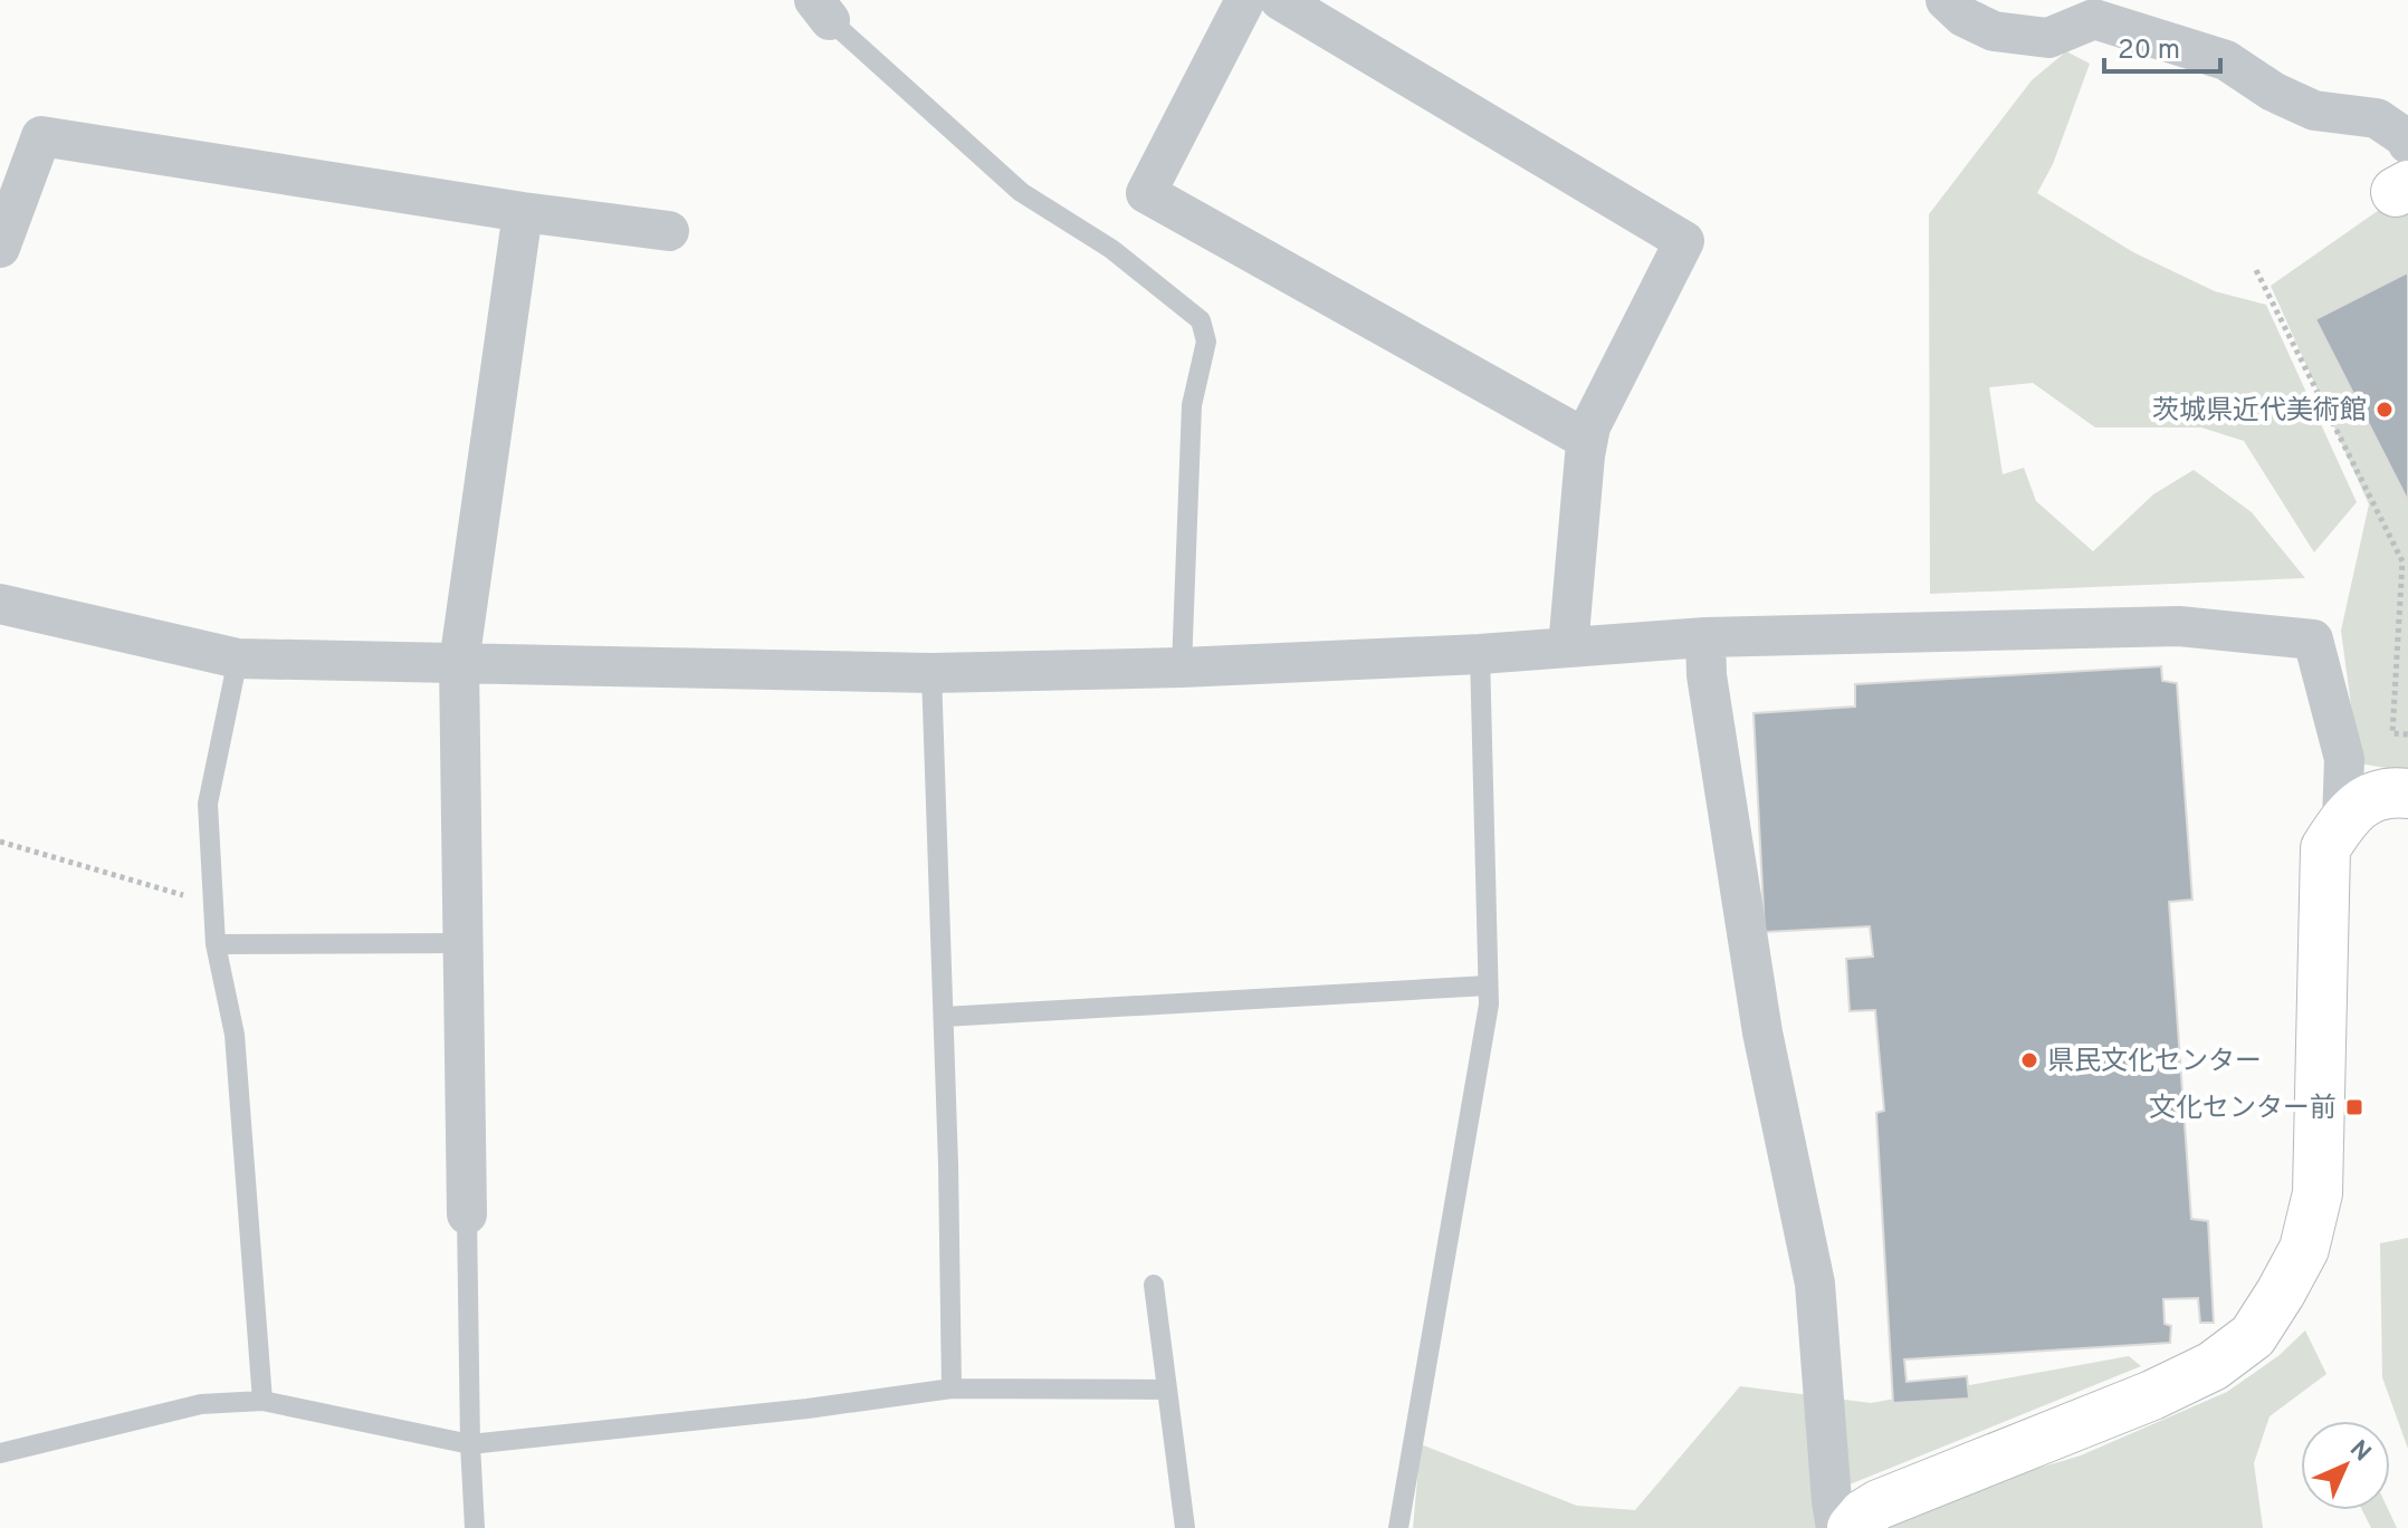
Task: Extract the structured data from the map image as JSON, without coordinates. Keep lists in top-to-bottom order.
{
  "places": {
    "other": ["茨城県近代美術館", "県民文化センター"],
    "transit": ["文化センター前"]
  },
  "scale_bar": "20 m",
  "north": "top right"
}
